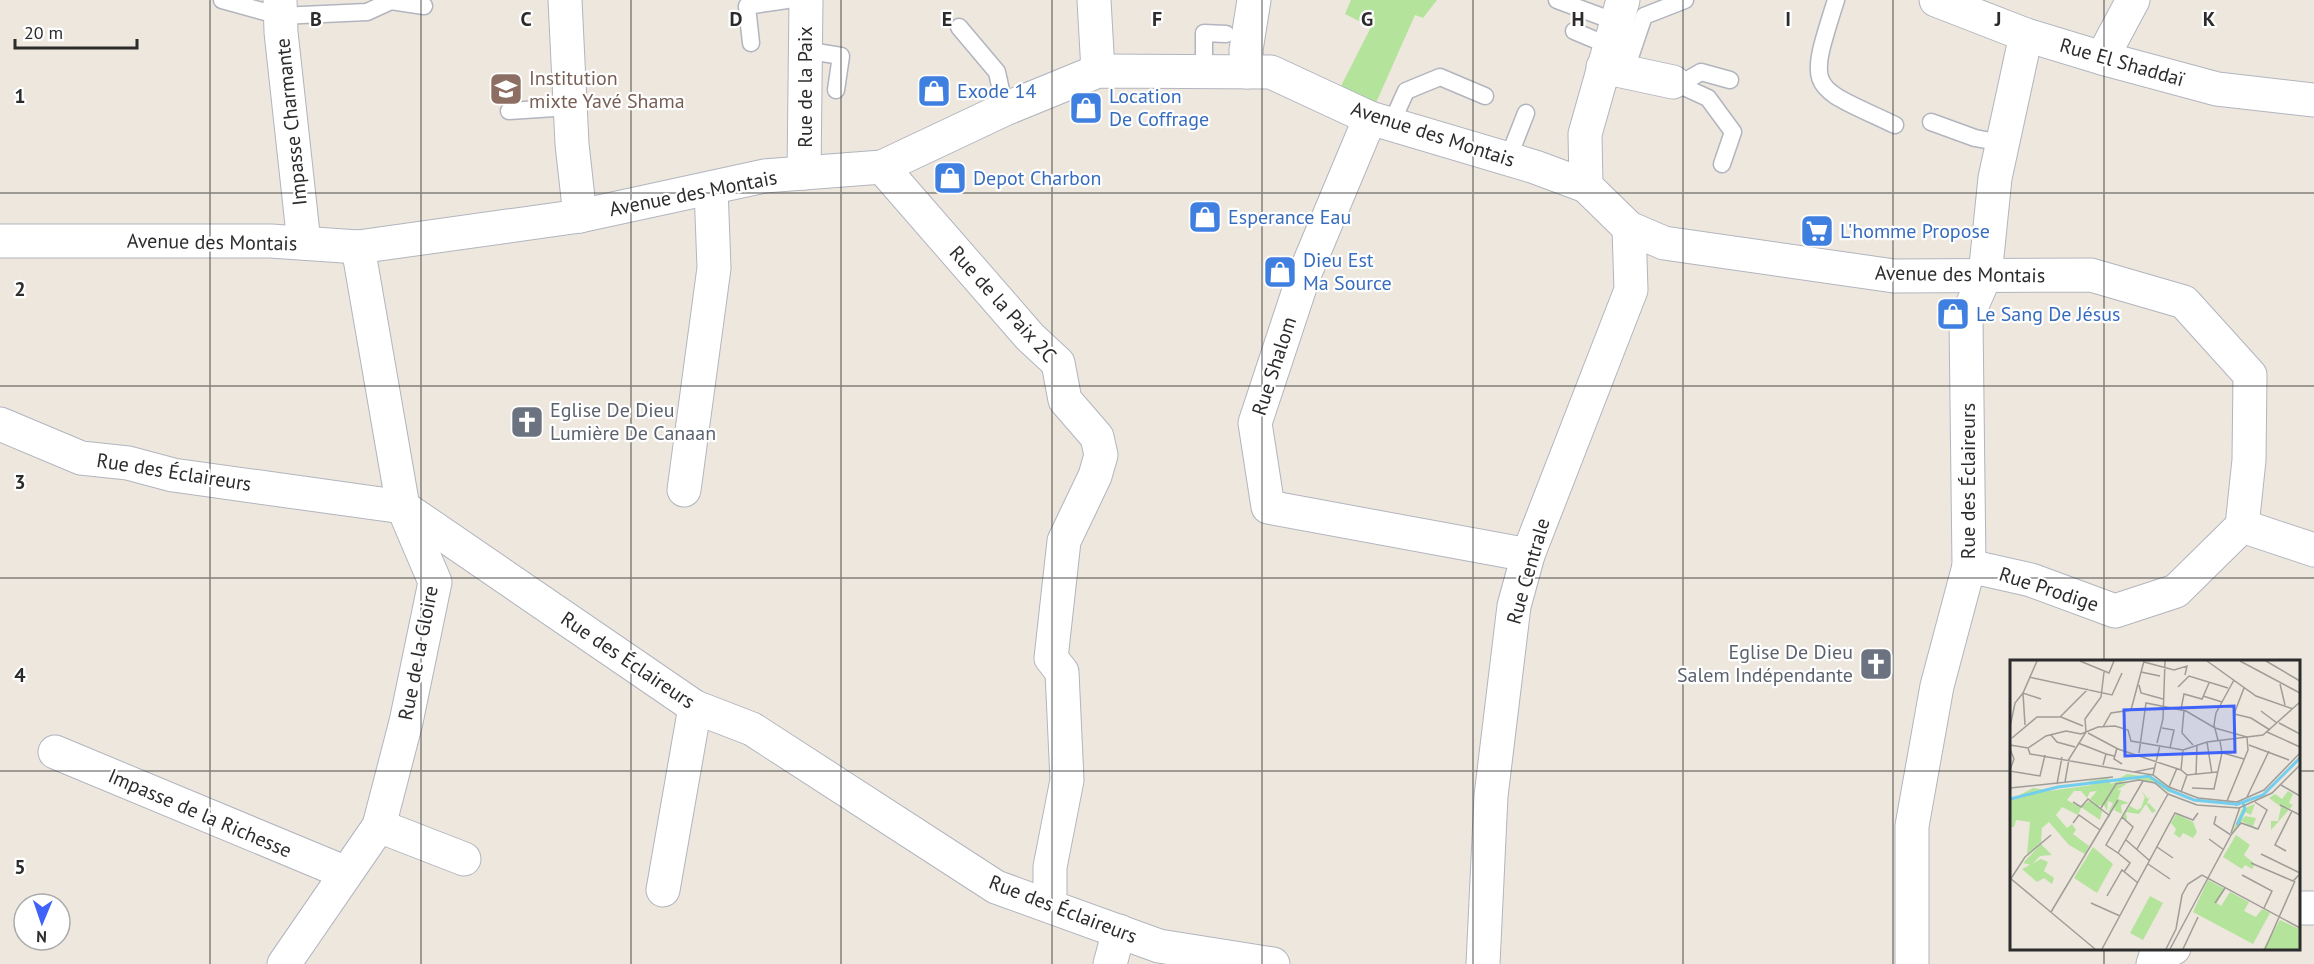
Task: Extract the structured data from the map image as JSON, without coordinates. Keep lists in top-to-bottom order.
{
  "streets": {
    "street": [
      "Rue El Shaddaï",
      "Rue de la Paix",
      "Impasse Charmante",
      "Avenue des Montais",
      "Rue de la Paix 2C",
      "Rue Shalom",
      "Rue des Éclaireurs",
      "Rue Centrale",
      "Rue Prodige",
      "Rue de la Gloire",
      "Impasse de la Richesse"
    ]
  },
  "crossings": [
    ["Rue El Shaddaï", "Rue des Éclaireurs"],
    ["Rue de la Paix", "Avenue des Montais"],
    ["Impasse Charmante", "Avenue des Montais"],
    ["Avenue des Montais", "Rue de la Paix 2C"],
    ["Avenue des Montais", "Rue Shalom"],
    ["Avenue des Montais", "Rue des Éclaireurs"],
    ["Avenue des Montais", "Rue Centrale"],
    ["Avenue des Montais", "Rue Prodige"],
    ["Avenue des Montais", "Rue de la Gloire"],
    ["Rue de la Paix 2C", "Rue des Éclaireurs"],
    ["Rue Shalom", "Rue Centrale"],
    ["Rue des Éclaireurs", "Rue Prodige"],
    ["Rue des Éclaireurs", "Rue de la Gloire"],
    ["Rue de la Gloire", "Impasse de la Richesse"]
  ],
  "places": {
    "school or university": ["Institution mixte Yavé Shama"],
    "shop": [
      "Exode 14",
      "Location De Coffrage",
      "Depot Charbon",
      "Esperance Eau",
      "Dieu Est Ma Source",
      "Le Sang De Jésus"
    ],
    "supermarket": ["L'homme Propose"],
    "church": ["Eglise De Dieu Lumière De Canaan", "Eglise De Dieu Salem Indépendante"]
  },
  "scale_bar": "20 m",
  "north": "bottom",
  "grid": {
    "columns": [
      "B",
      "C",
      "D",
      "E",
      "F",
      "G",
      "H",
      "I",
      "J",
      "K"
    ],
    "rows": [
      "1",
      "2",
      "3",
      "4",
      "5"
    ]
  }
}
